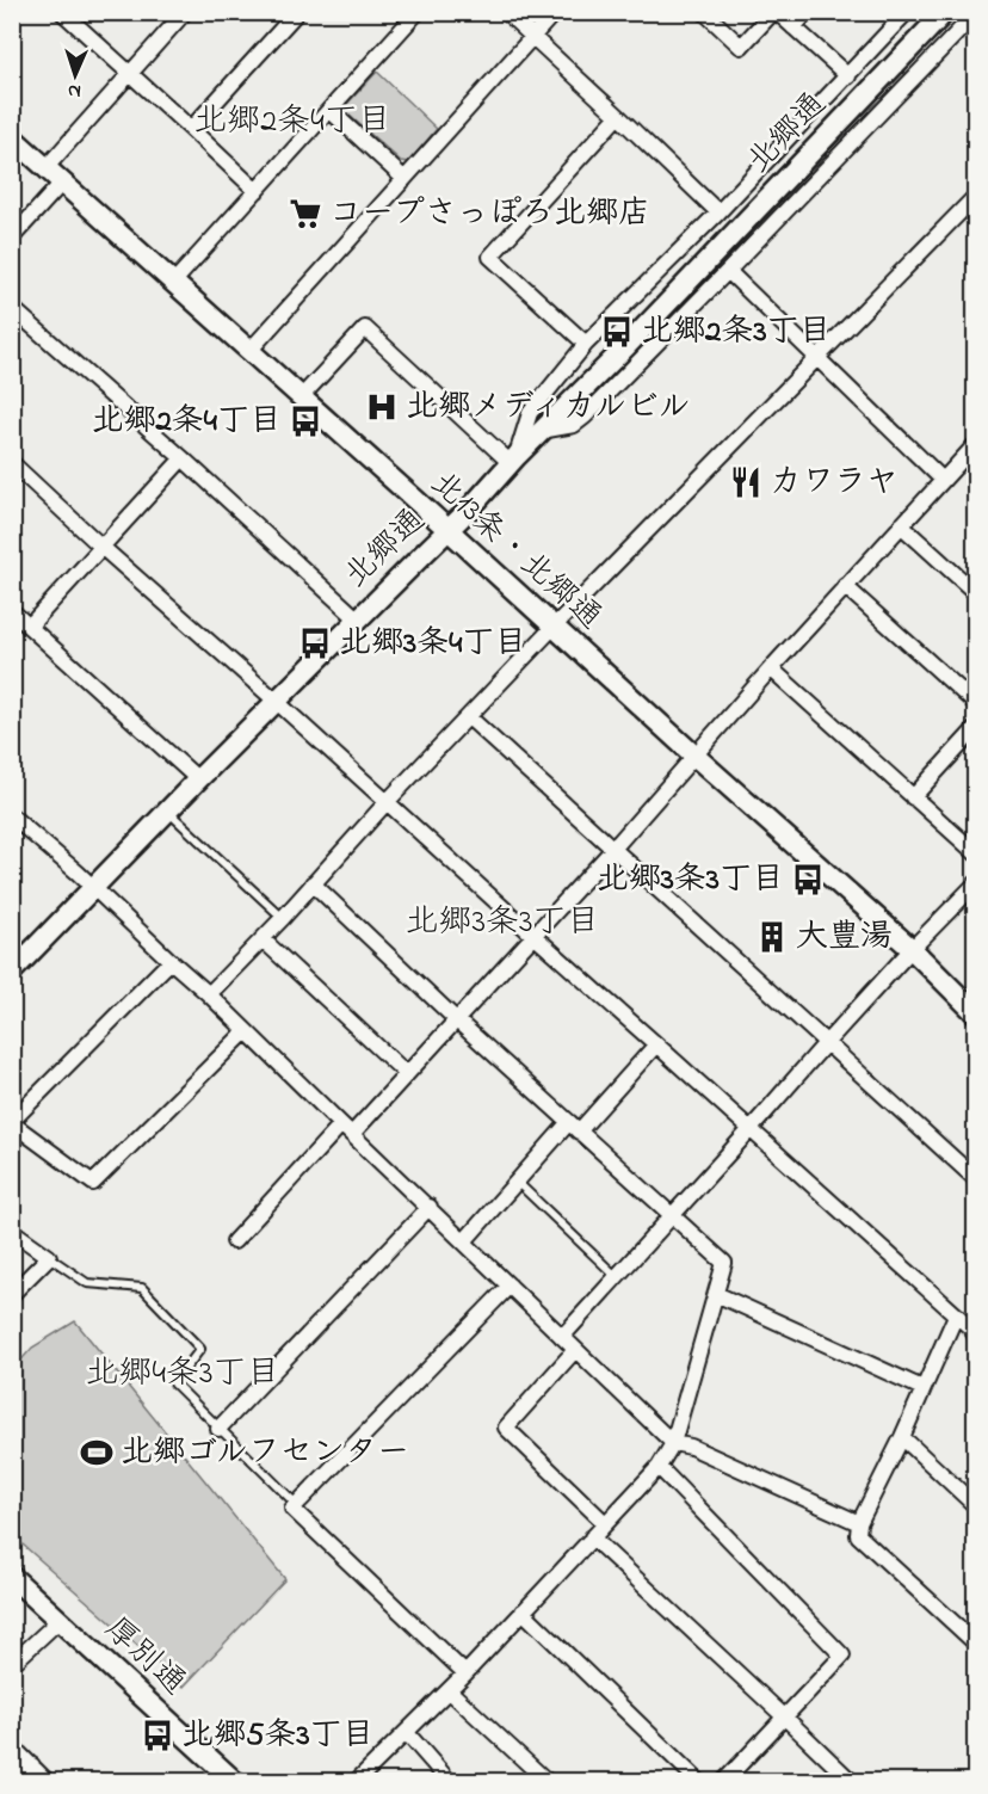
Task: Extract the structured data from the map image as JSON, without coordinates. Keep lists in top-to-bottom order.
{
  "streets": {
    "street": ["北郷通", "北13条・北郷通", "厚別通"]
  },
  "crossings": [
    ["北郷通", "北13条・北郷通"]
  ],
  "districts": ["北郷2条4丁目", "北郷3条3丁目", "北郷4条3丁目"],
  "places": {
    "supermarket": ["コープさっぽろ北郷店"],
    "bus stop": [
      "北郷2条3丁目",
      "北郷2条4丁目",
      "北郷3条4丁目",
      "北郷3条3丁目",
      "北郷5条3丁目"
    ],
    "hospital": ["北郷メディカルビル"],
    "restaurant": ["カワラヤ"],
    "building": ["大豊湯"],
    "sports": ["北郷ゴルフセンター"]
  },
  "north": "bottom"
}
